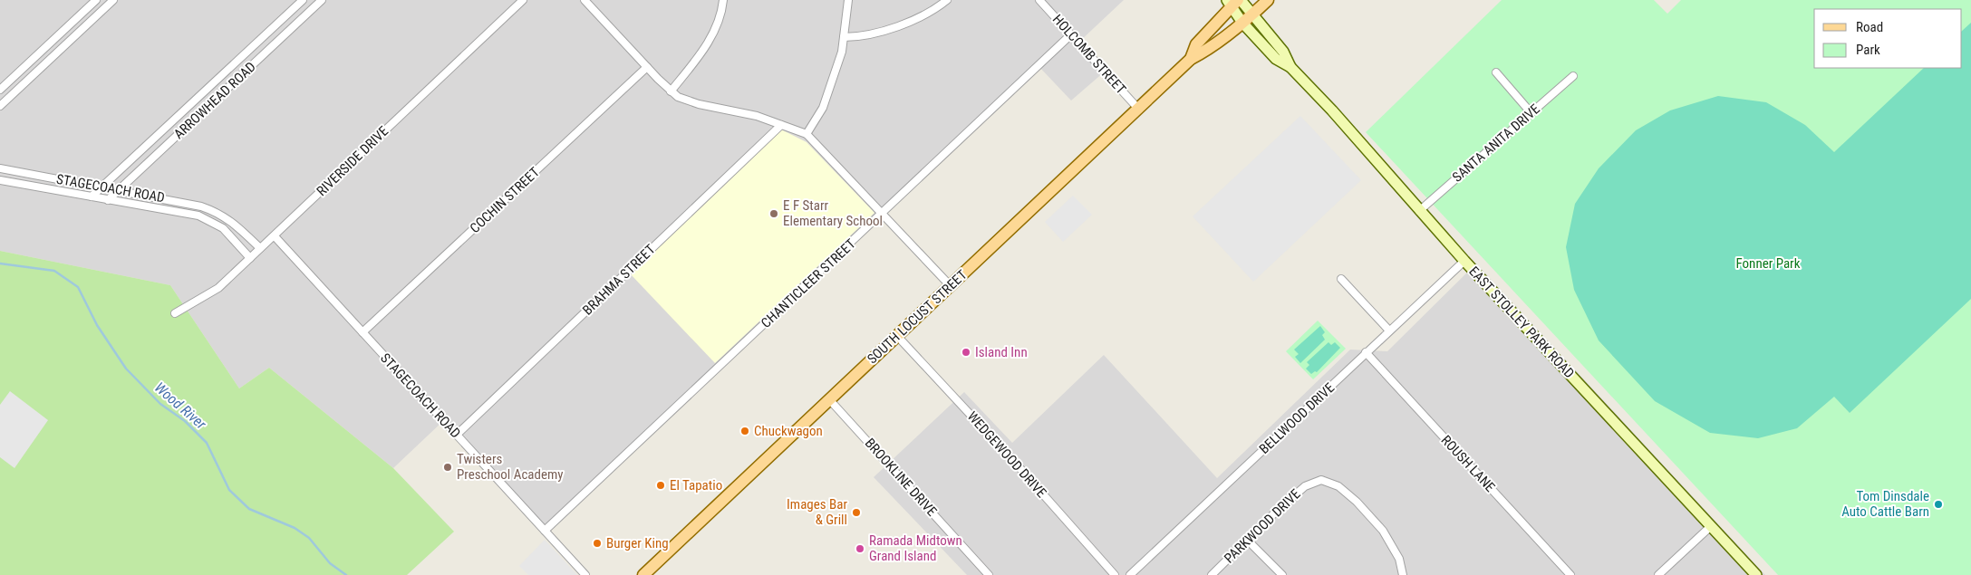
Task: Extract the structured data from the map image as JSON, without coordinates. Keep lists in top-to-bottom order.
{
  "streets": {
    "main road": ["SOUTH LOCUST STREET"],
    "street": [
      "HOLCOMB STREET",
      "ARROWHEAD ROAD",
      "SANTA ANITA DRIVE",
      "RIVERSIDE DRIVE",
      "STAGECOACH ROAD",
      "COCHIN STREET",
      "BRAHMA STREET",
      "CHANTICLEER STREET",
      "EAST STOLLEY PARK ROAD",
      "BELLWOOD DRIVE",
      "WEDGEWOOD DRIVE",
      "ROUSH LANE",
      "BROOKLINE DRIVE",
      "PARKWOOD DRIVE"
    ]
  },
  "crossings": [
    ["HOLCOMB STREET", "CHANTICLEER STREET"],
    ["HOLCOMB STREET", "SOUTH LOCUST STREET"],
    ["ARROWHEAD ROAD", "STAGECOACH ROAD"],
    ["SANTA ANITA DRIVE", "EAST STOLLEY PARK ROAD"],
    ["RIVERSIDE DRIVE", "STAGECOACH ROAD"],
    ["STAGECOACH ROAD", "COCHIN STREET"],
    ["STAGECOACH ROAD", "BRAHMA STREET"],
    ["STAGECOACH ROAD", "CHANTICLEER STREET"],
    ["SOUTH LOCUST STREET", "EAST STOLLEY PARK ROAD"],
    ["SOUTH LOCUST STREET", "WEDGEWOOD DRIVE"],
    ["SOUTH LOCUST STREET", "BROOKLINE DRIVE"],
    ["EAST STOLLEY PARK ROAD", "BELLWOOD DRIVE"],
    ["BELLWOOD DRIVE", "ROUSH LANE"]
  ],
  "water": ["Wood River"],
  "parks": ["Fonner Park"],
  "places": [
    "E F Starr Elementary School",
    "Island Inn",
    "Chuckwagon",
    "Twisters Preschool Academy",
    "El Tapatio",
    "Tom Dinsdale Auto Cattle Barn",
    "Images Bar & Grill",
    "Burger King",
    "Ramada Midtown Grand Island"
  ],
  "legend": ["Road", "Park"]
}
